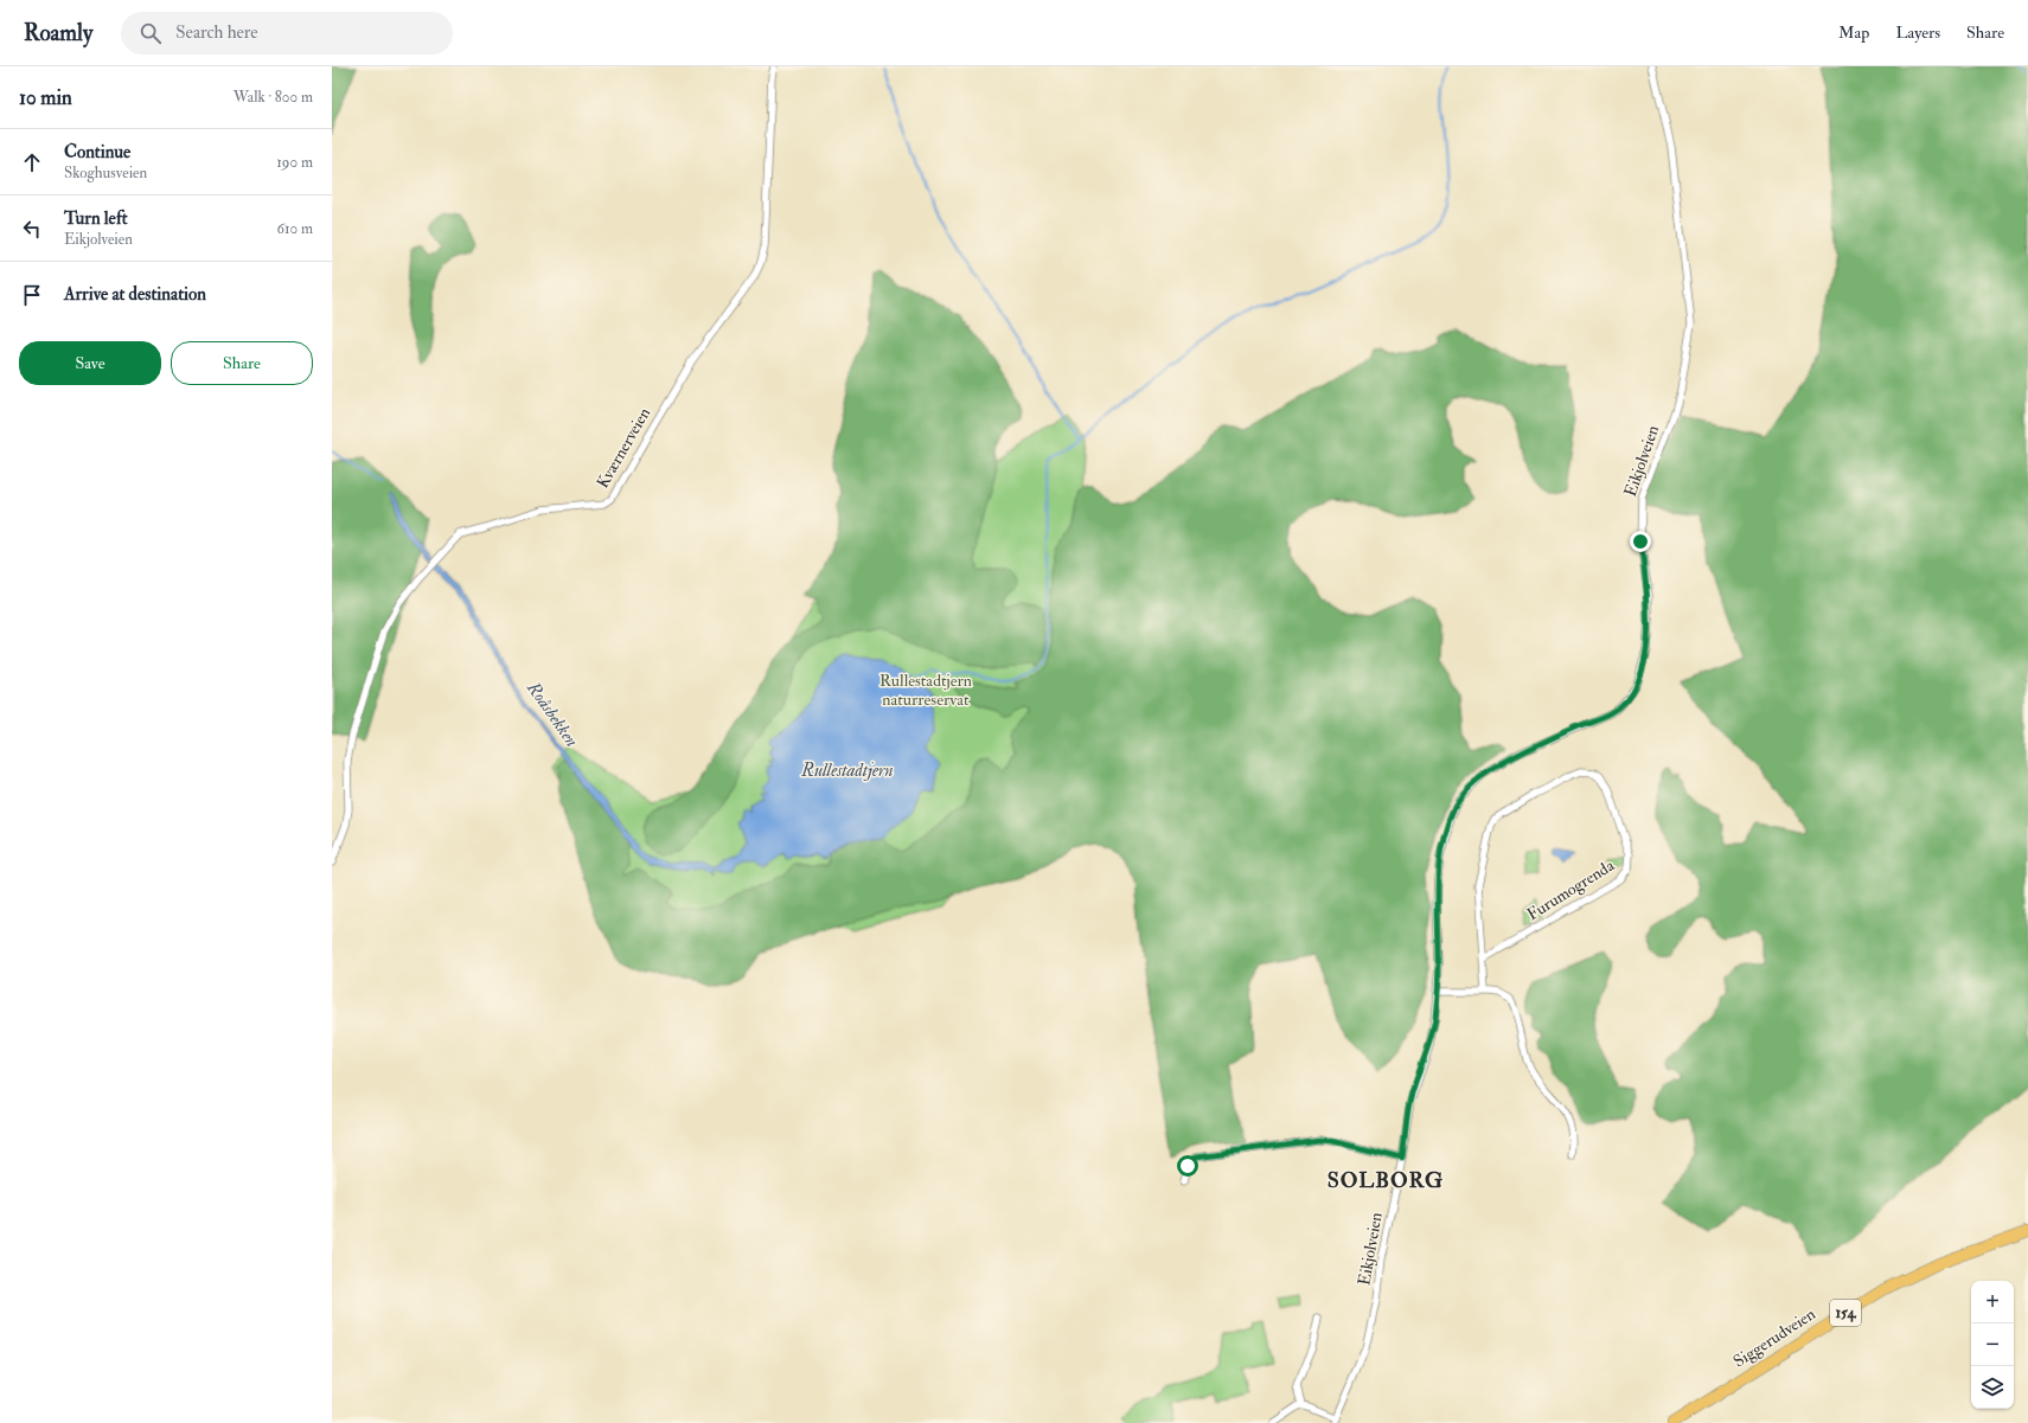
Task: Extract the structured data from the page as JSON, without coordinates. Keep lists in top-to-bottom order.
{
  "streets": {
    "main road": ["154", "Siggerudveien"],
    "street": ["Kværnerveien", "Eikjolveien", "Furumogrenda"]
  },
  "districts": ["SOLBORG"],
  "water": ["Roåsbekken", "Rullestadtjern"],
  "parks": ["Rullestadtjern naturreservat"],
  "page": {
    "header": "Roamly",
    "search": "Search here",
    "nav": ["Map", "Layers", "Share"],
    "heading": ["10 min", "Walk · 800 m"],
    "list": [
      ["Continue", "Skoghusveien", "190 m"],
      ["Turn left", "Eikjolveien", "610 m"],
      "Arrive at destination"
    ],
    "buttons": ["Save", "Share"],
    "map_buttons": ["+", "−"]
  }
}
